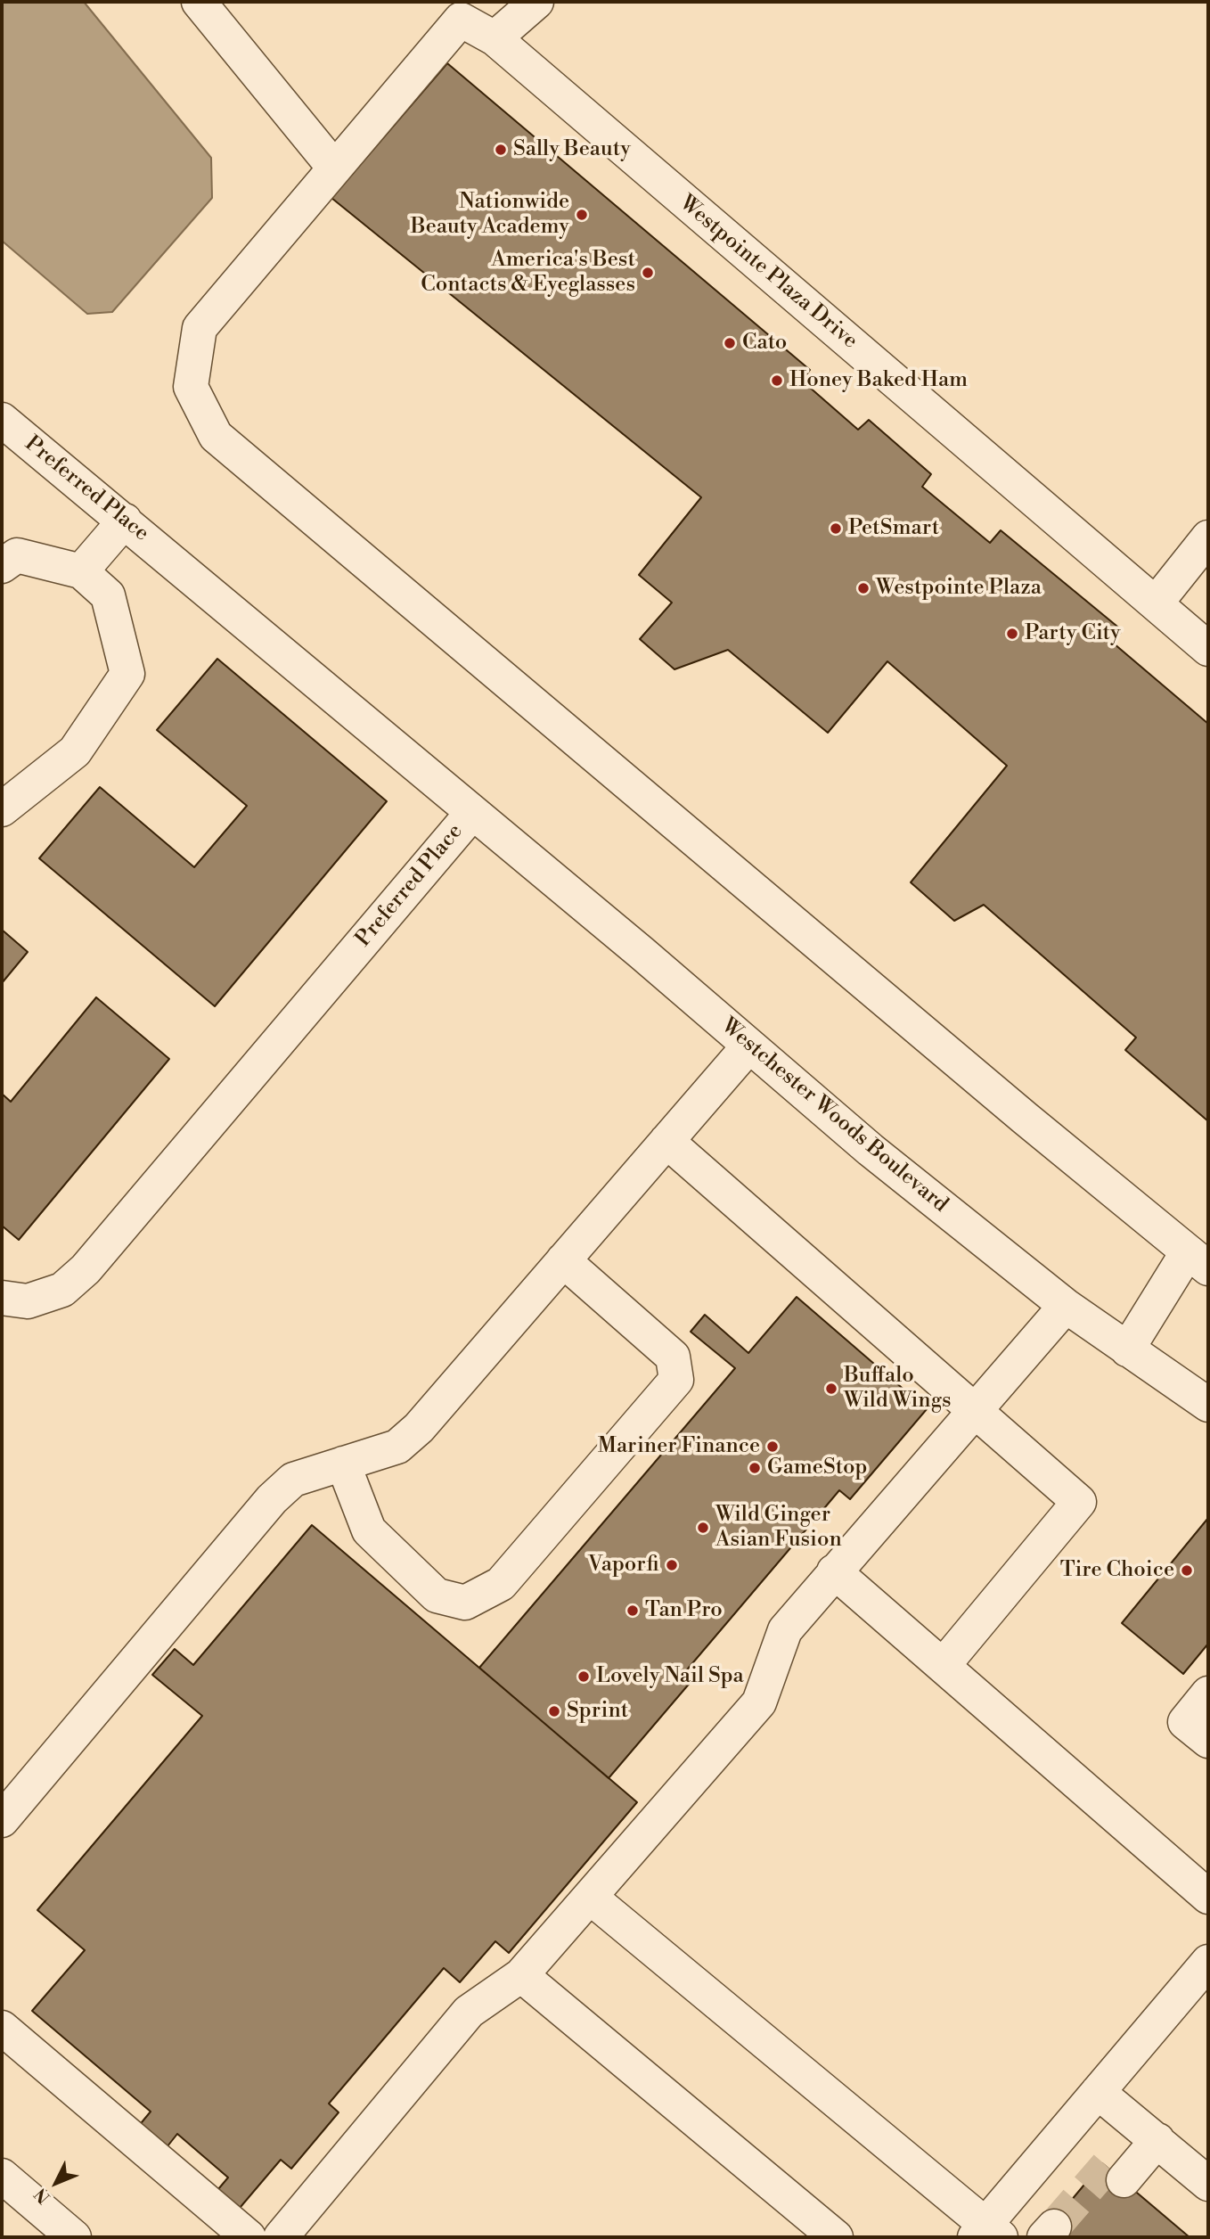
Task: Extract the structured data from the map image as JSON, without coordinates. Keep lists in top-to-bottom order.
{
  "streets": {
    "street": ["Westpointe Plaza Drive", "Preferred Place", "Westchester Woods Boulevard"]
  },
  "crossings": [
    ["Preferred Place", "Westchester Woods Boulevard"]
  ],
  "places": [
    "Sally Beauty",
    "Nationwide Beauty Academy",
    "America's Best Contacts & Eyeglasses",
    "Cato",
    "Honey Baked Ham",
    "PetSmart",
    "Westpointe Plaza",
    "Party City",
    "Buffalo Wild Wings",
    "Mariner Finance",
    "GameStop",
    "Wild Ginger Asian Fusion",
    "Vaporfi",
    "Tire Choice",
    "Tan Pro",
    "Lovely Nail Spa",
    "Sprint"
  ],
  "north": "bottom left"
}
